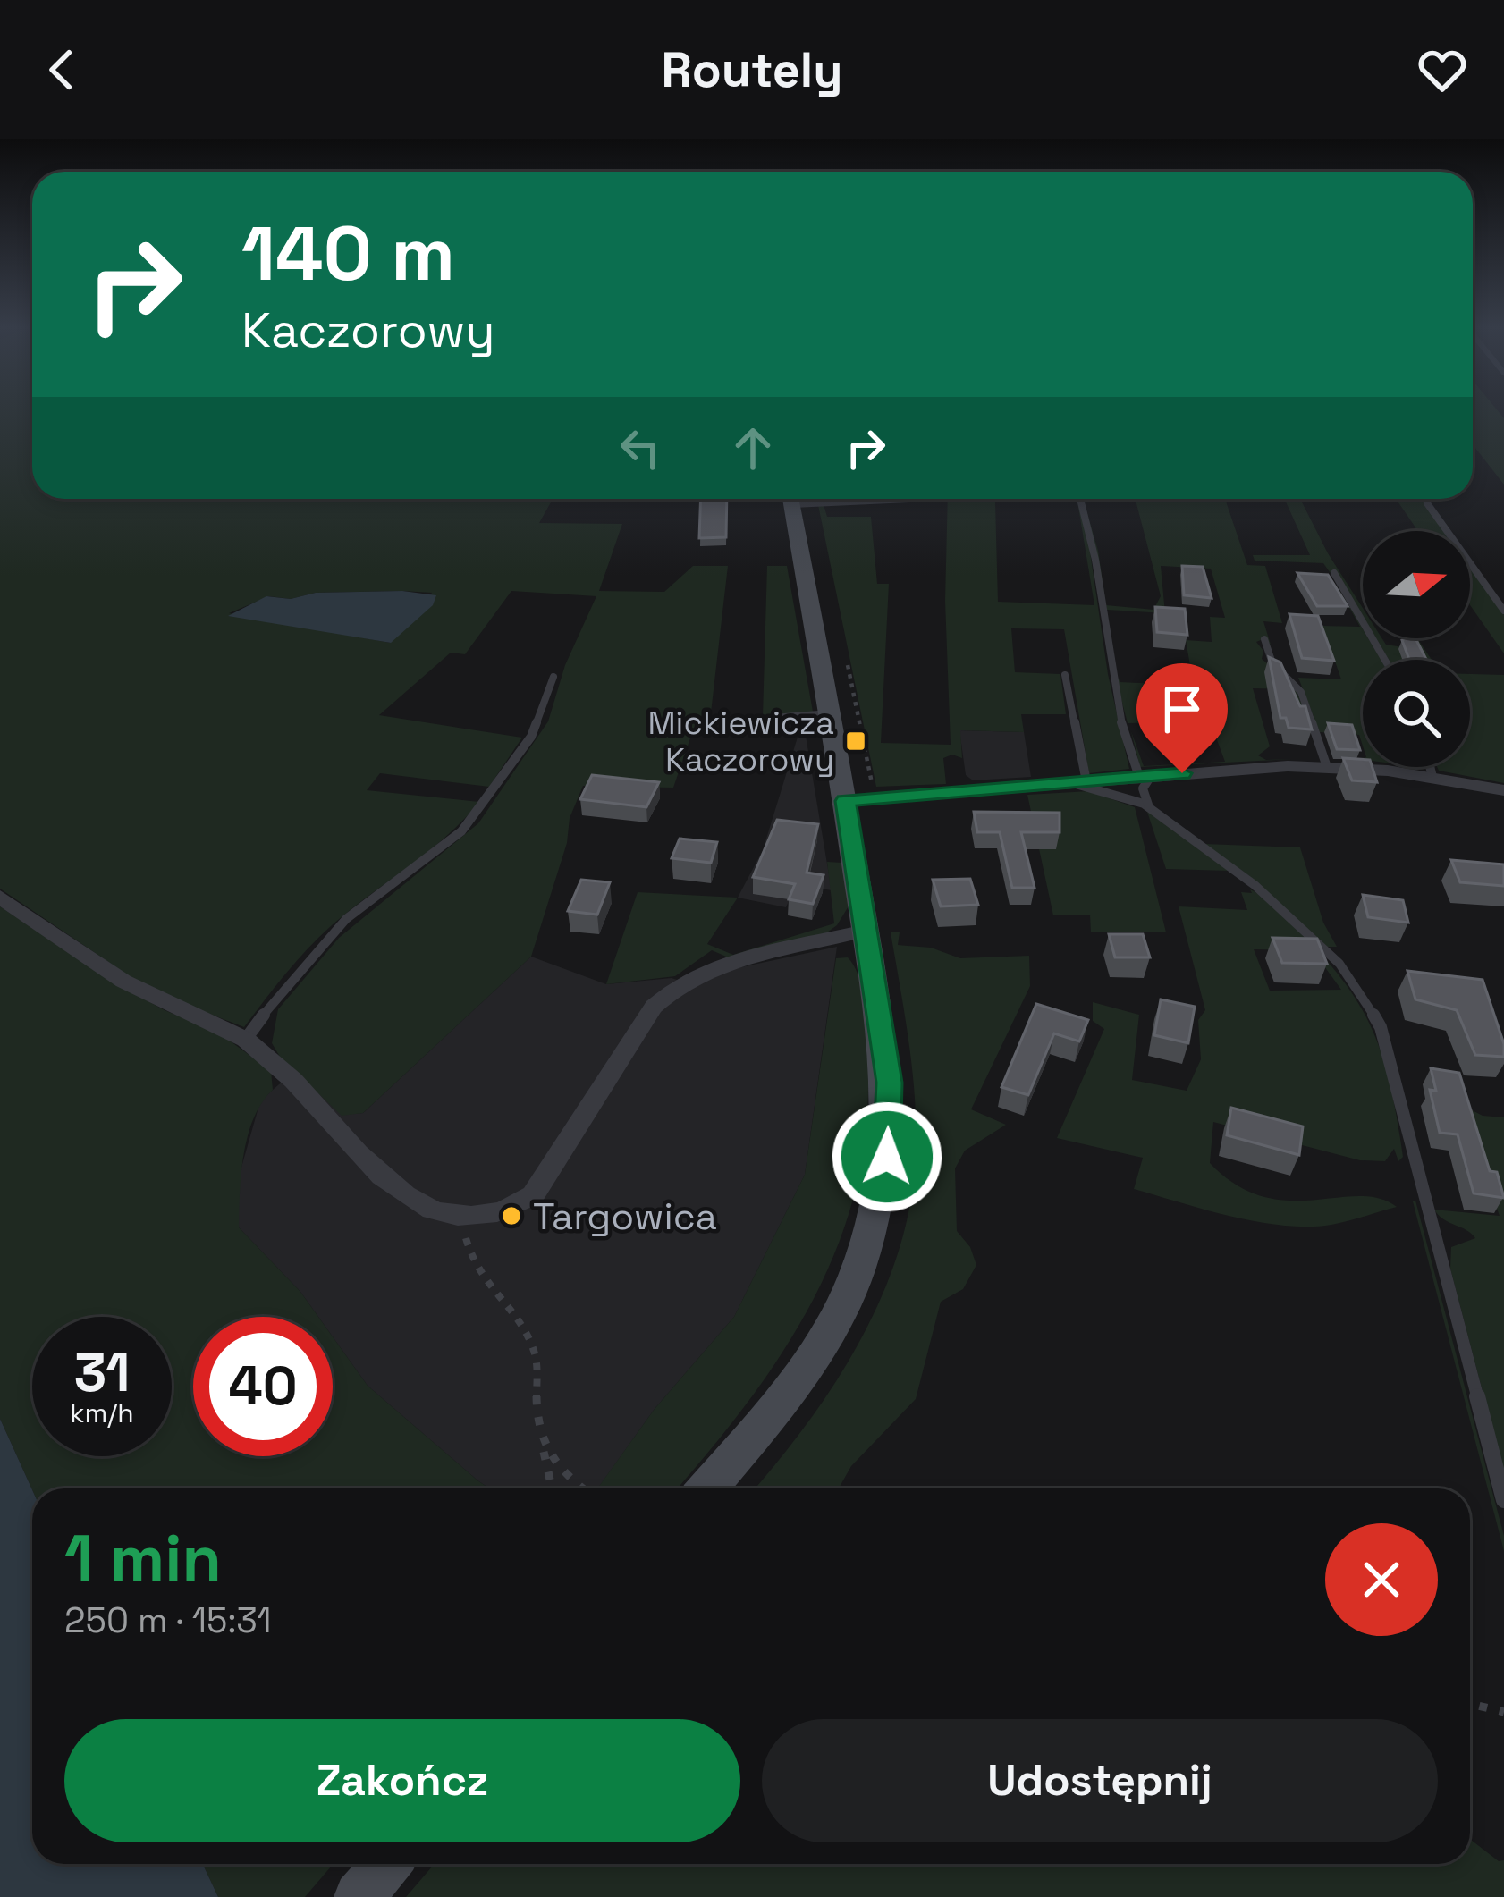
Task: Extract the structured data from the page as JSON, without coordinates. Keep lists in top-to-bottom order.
{
  "places": {
    "transit": ["Mickiewicza Kaczorowy"],
    "other": ["Targowica"]
  },
  "north": "right",
  "page": {
    "header": "Routely",
    "turn": ["140 m", "Kaczorowy"],
    "speed": "31 km/h",
    "limit": "40",
    "heading": ["1 min", "250 m · 15:31"],
    "buttons": ["Zakończ", "Udostępnij"]
  }
}
